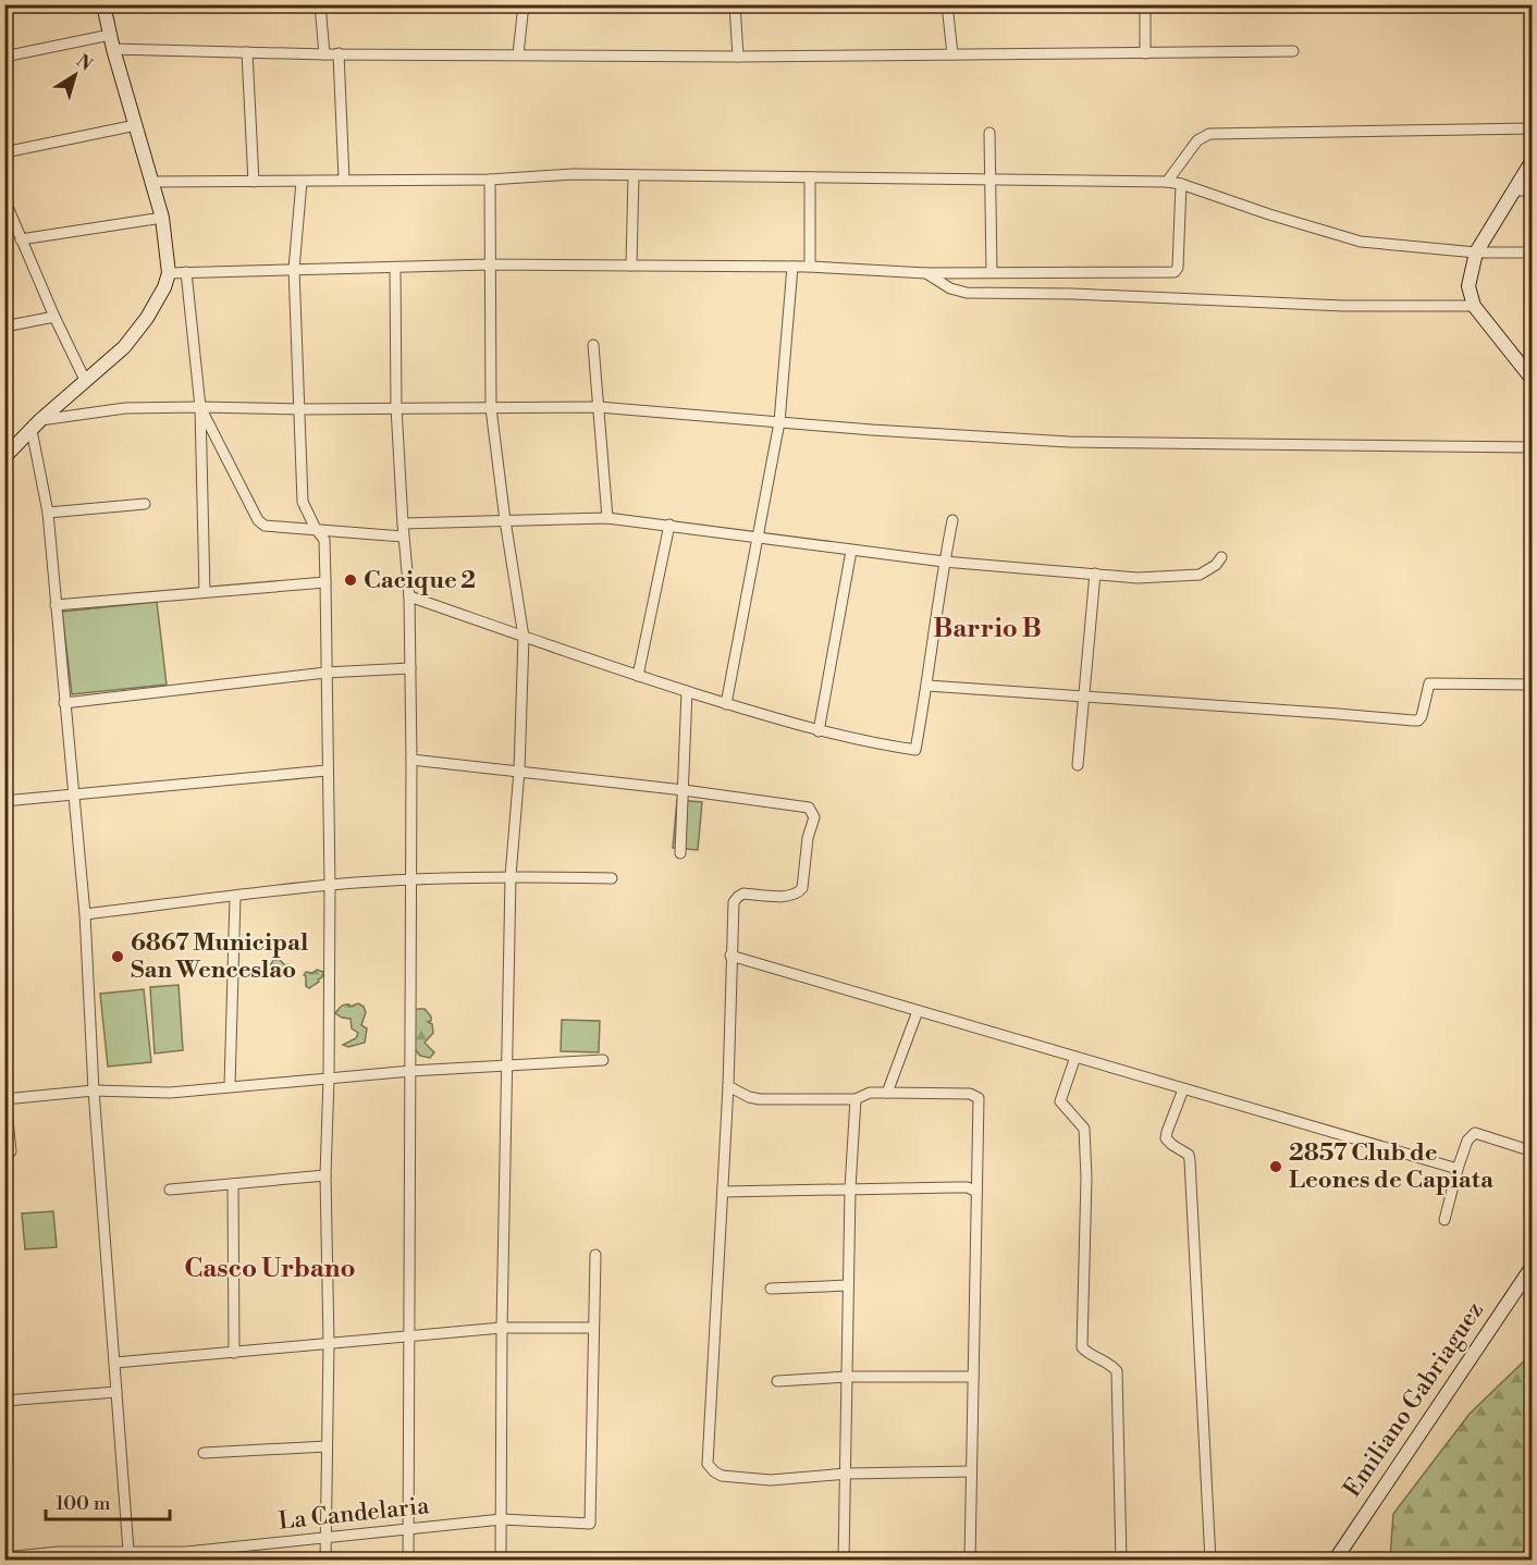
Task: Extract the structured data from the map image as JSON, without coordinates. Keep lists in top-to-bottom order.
{
  "streets": {
    "main road": ["Emiliano Gabriaguez"],
    "street": ["La Candelaria"]
  },
  "districts": ["Barrio B", "Casco Urbano"],
  "places": ["Cacique 2", "6867 Municipal San Wenceslao", "2857 Club de Leones de Capiata"],
  "scale_bar": "100 m",
  "north": "top right"
}
